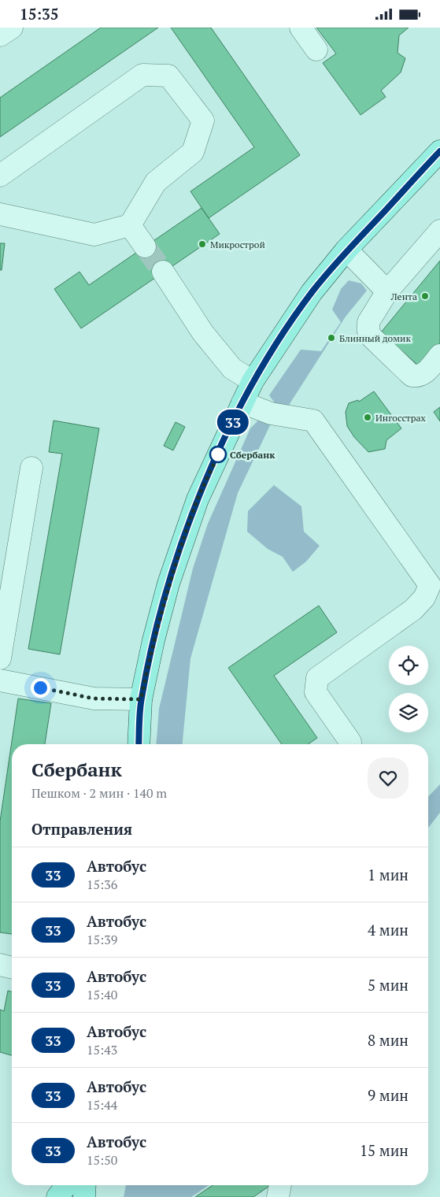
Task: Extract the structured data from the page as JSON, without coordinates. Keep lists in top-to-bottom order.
{
  "places": [
    "Микрострой",
    "Лента",
    "Блинный домик",
    "Ингосстрах",
    "Сбербанк"
  ],
  "lines": ["bus line 33"],
  "page": {
    "status": "15:35",
    "on_map": "33",
    "heading": [
      ["Сбербанк", "Пешком · 2 мин · 140 m"],
      "Отправления"
    ],
    "list": [
      {
        "mark": "33",
        "name": "Автобус",
        "note": "15:36",
        "value": "1 мин"
      },
      {
        "mark": "33",
        "name": "Автобус",
        "note": "15:39",
        "value": "4 мин"
      },
      {
        "mark": "33",
        "name": "Автобус",
        "note": "15:40",
        "value": "5 мин"
      },
      {
        "mark": "33",
        "name": "Автобус",
        "note": "15:43",
        "value": "8 мин"
      },
      {
        "mark": "33",
        "name": "Автобус",
        "note": "15:44",
        "value": "9 мин"
      },
      {
        "mark": "33",
        "name": "Автобус",
        "note": "15:50",
        "value": "15 мин"
      }
    ]
  }
}
